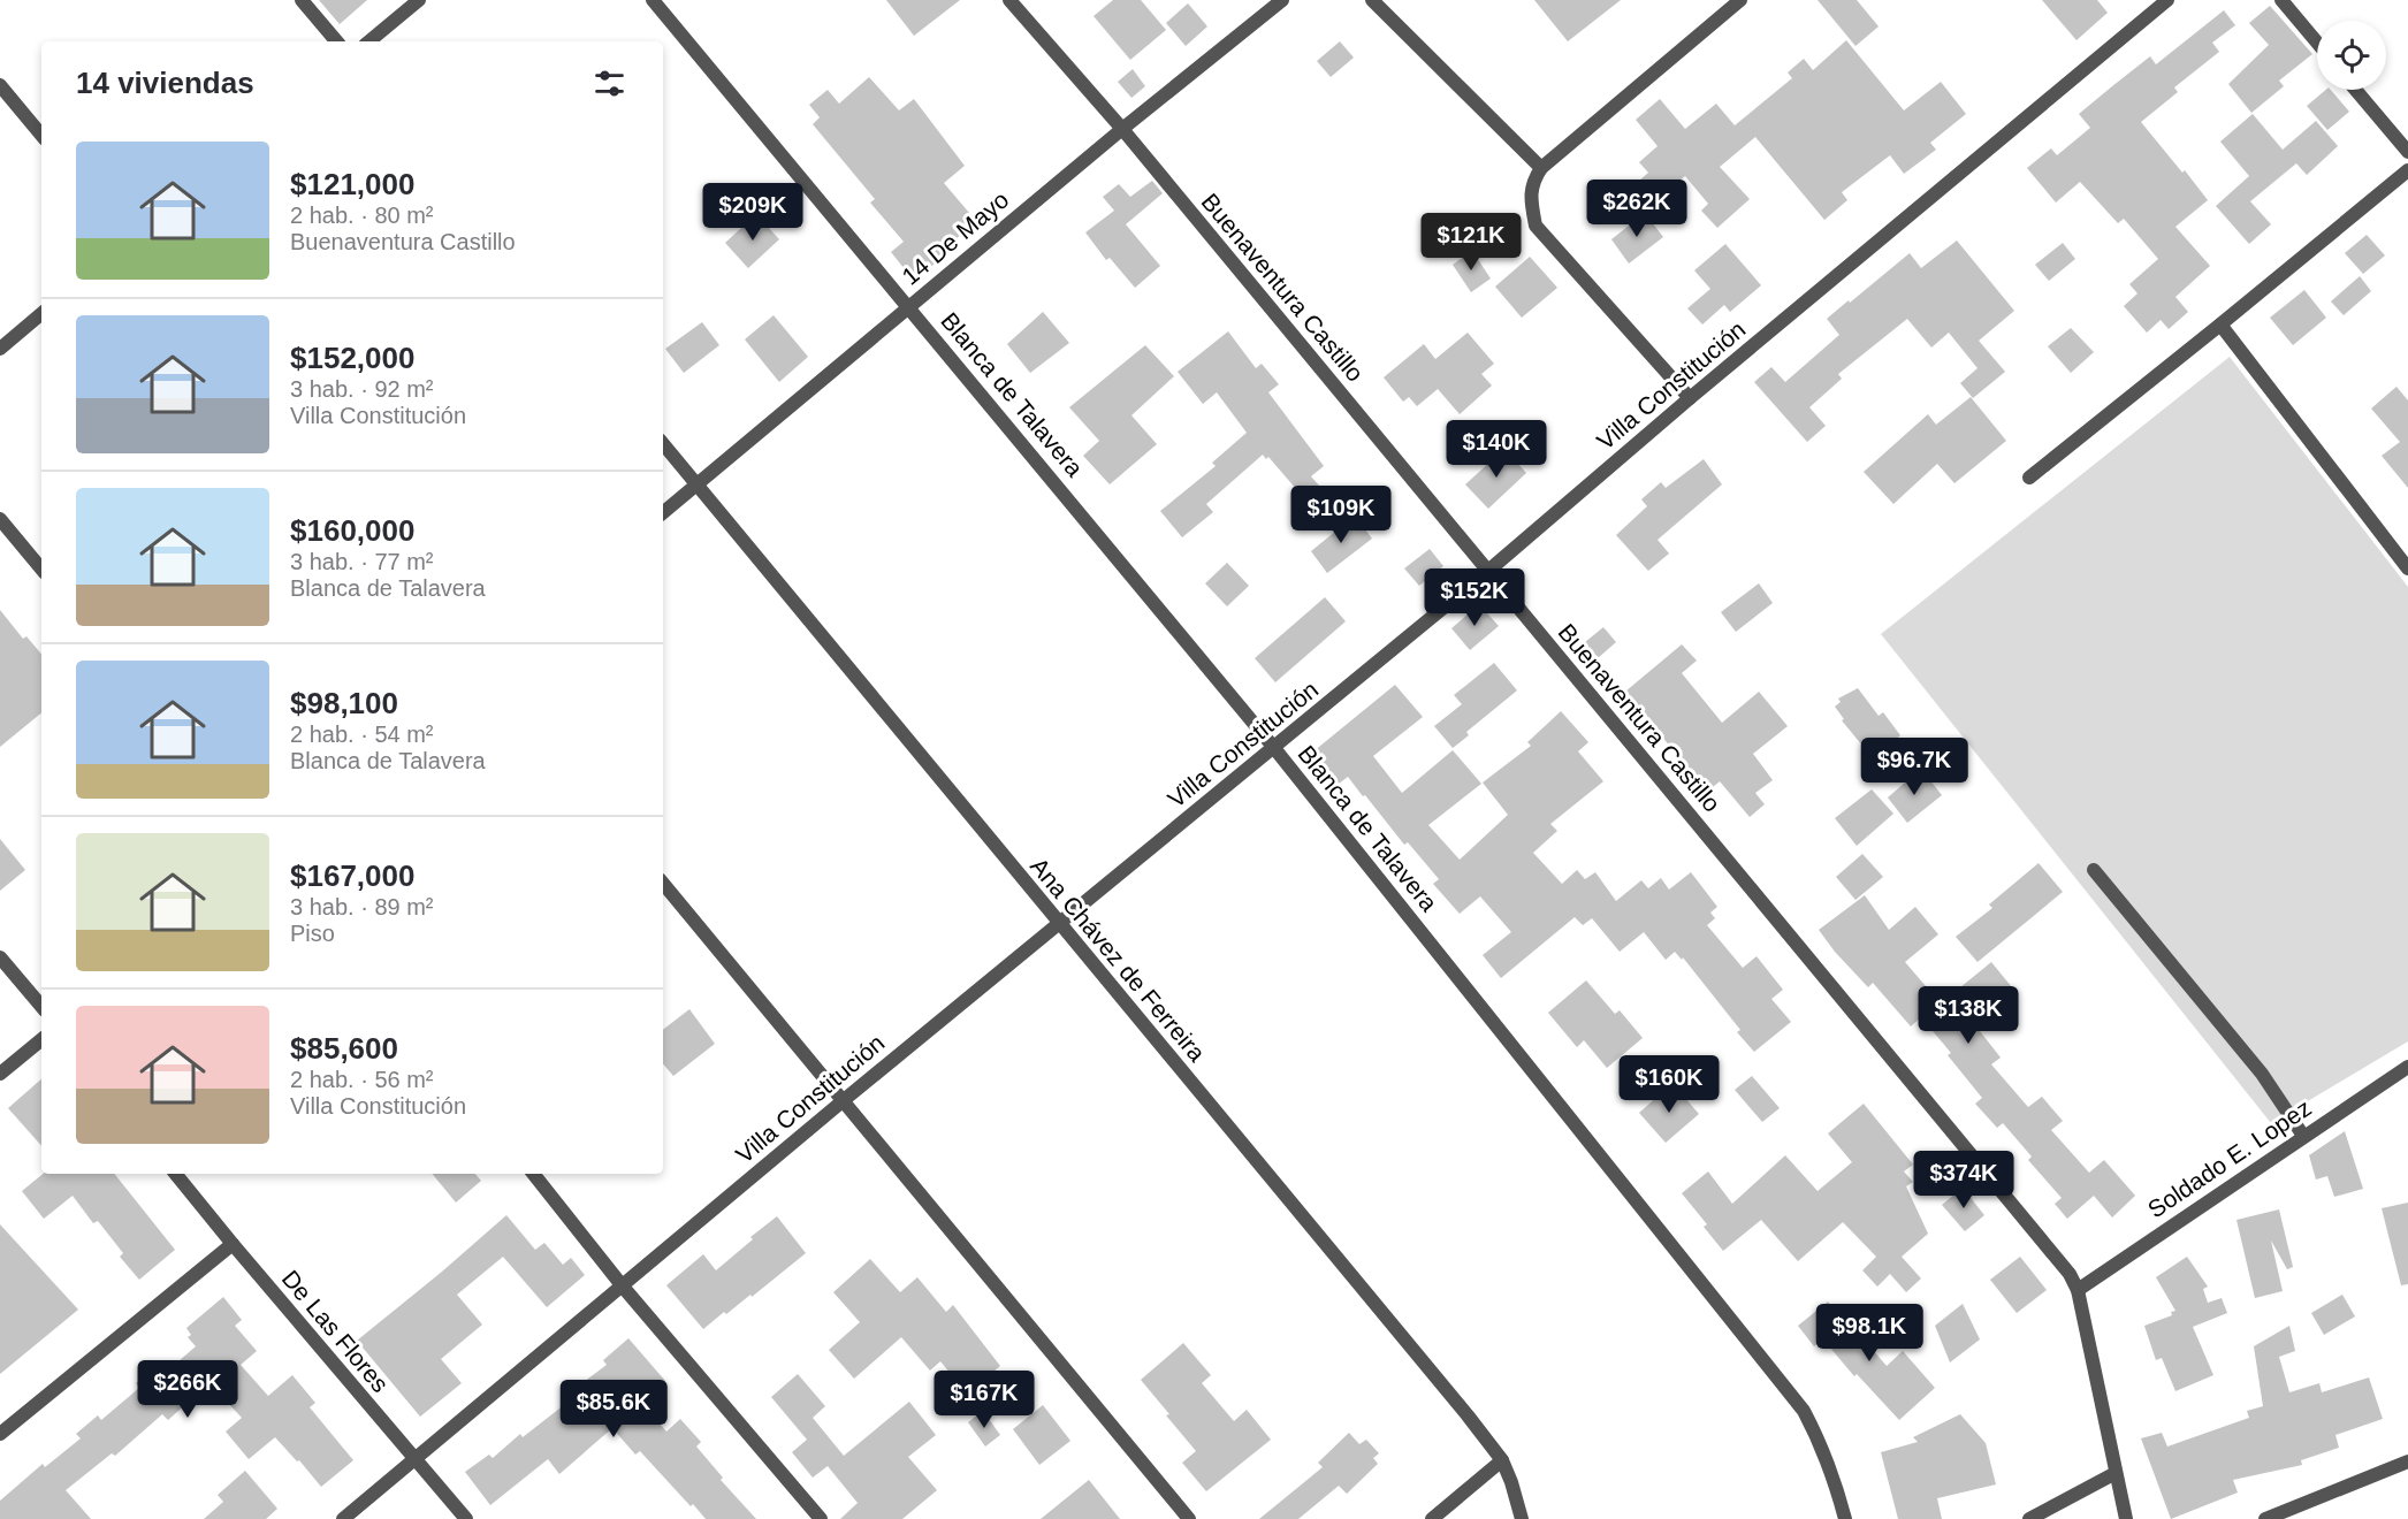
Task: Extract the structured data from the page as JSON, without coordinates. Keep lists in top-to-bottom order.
{
  "streets": {
    "street": [
      "14 De Mayo",
      "Buenaventura Castillo",
      "Villa Constitución",
      "Blanca de Talavera",
      "Ana Chávez de Ferreira",
      "Soldado E. Lopez",
      "De Las Flores"
    ]
  },
  "crossings": [
    ["14 De Mayo", "Buenaventura Castillo"],
    ["14 De Mayo", "Blanca de Talavera"],
    ["14 De Mayo", "Ana Chávez de Ferreira"],
    ["Buenaventura Castillo", "Villa Constitución"],
    ["Buenaventura Castillo", "Soldado E. Lopez"],
    ["Villa Constitución", "Blanca de Talavera"],
    ["Villa Constitución", "Ana Chávez de Ferreira"],
    ["Villa Constitución", "De Las Flores"]
  ],
  "page": {
    "heading": "14 viviendas",
    "list": [
      {
        "name": "$121,000",
        "note": "2 hab. · 80 m² · Buenaventura Castillo"
      },
      {
        "name": "$152,000",
        "note": "3 hab. · 92 m² · Villa Constitución"
      },
      {
        "name": "$160,000",
        "note": "3 hab. · 77 m² · Blanca de Talavera"
      },
      {
        "name": "$98,100",
        "note": "2 hab. · 54 m² · Blanca de Talavera"
      },
      {
        "name": "$167,000",
        "note": "3 hab. · 89 m² · Piso"
      },
      {
        "name": "$85,600",
        "note": "2 hab. · 56 m² · Villa Constitución"
      }
    ],
    "price": [
      "$262K",
      "$209K",
      "$121K",
      "$140K",
      "$109K",
      "$152K",
      "$96.7K",
      "$138K",
      "$160K",
      "$374K",
      "$98.1K",
      "$266K",
      "$167K",
      "$85.6K"
    ]
  }
}
